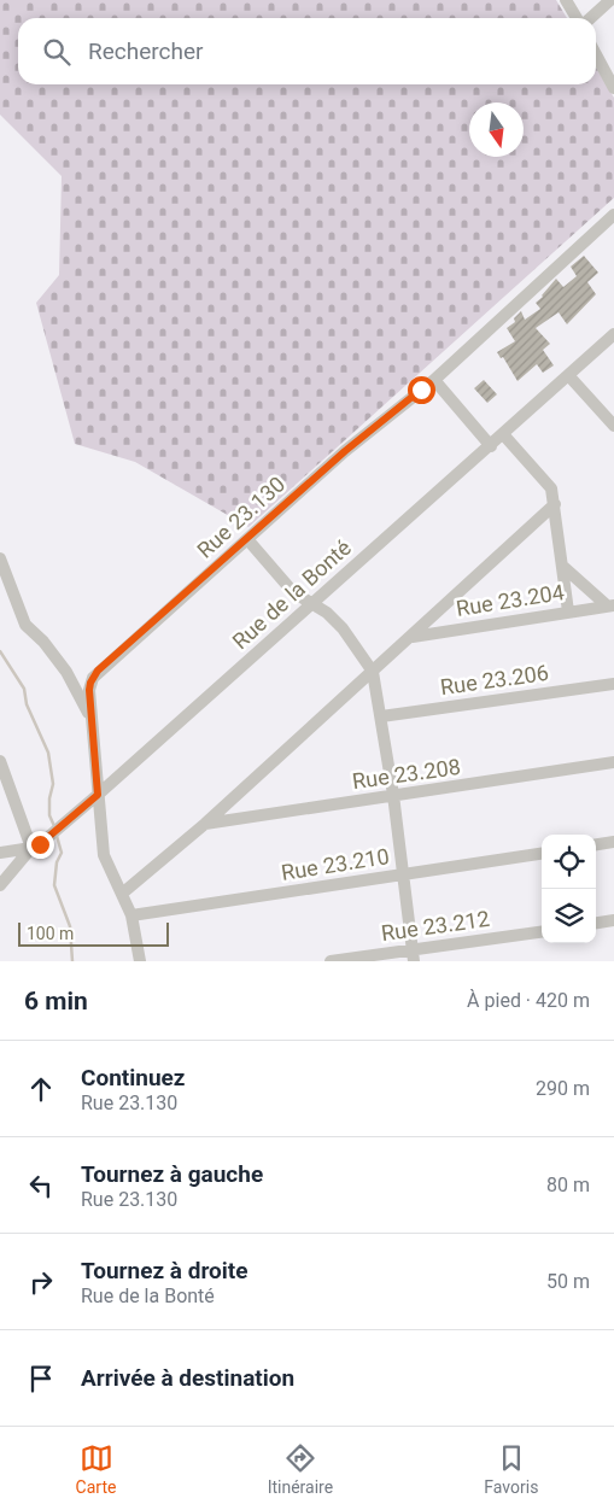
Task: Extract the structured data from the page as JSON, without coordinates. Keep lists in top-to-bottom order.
{
  "streets": {
    "street": [
      "Rue 23.130",
      "Rue de la Bonté",
      "Rue 23.204",
      "Rue 23.206",
      "Rue 23.208",
      "Rue 23.210",
      "Rue 23.212"
    ]
  },
  "crossings": [
    ["Rue 23.130", "Rue de la Bonté"],
    ["Rue 23.130", "Rue 23.210"]
  ],
  "scale_bar": "100 m",
  "north": "bottom",
  "page": {
    "search": "Rechercher",
    "scale": "100 m",
    "heading": ["6 min", "À pied · 420 m"],
    "list": [
      ["Continuez", "Rue 23.130", "290 m"],
      ["Tournez à gauche", "Rue 23.130", "80 m"],
      ["Tournez à droite", "Rue de la Bonté", "50 m"],
      "Arrivée à destination"
    ],
    "nav": ["Carte", "Itinéraire", "Favoris"]
  }
}
